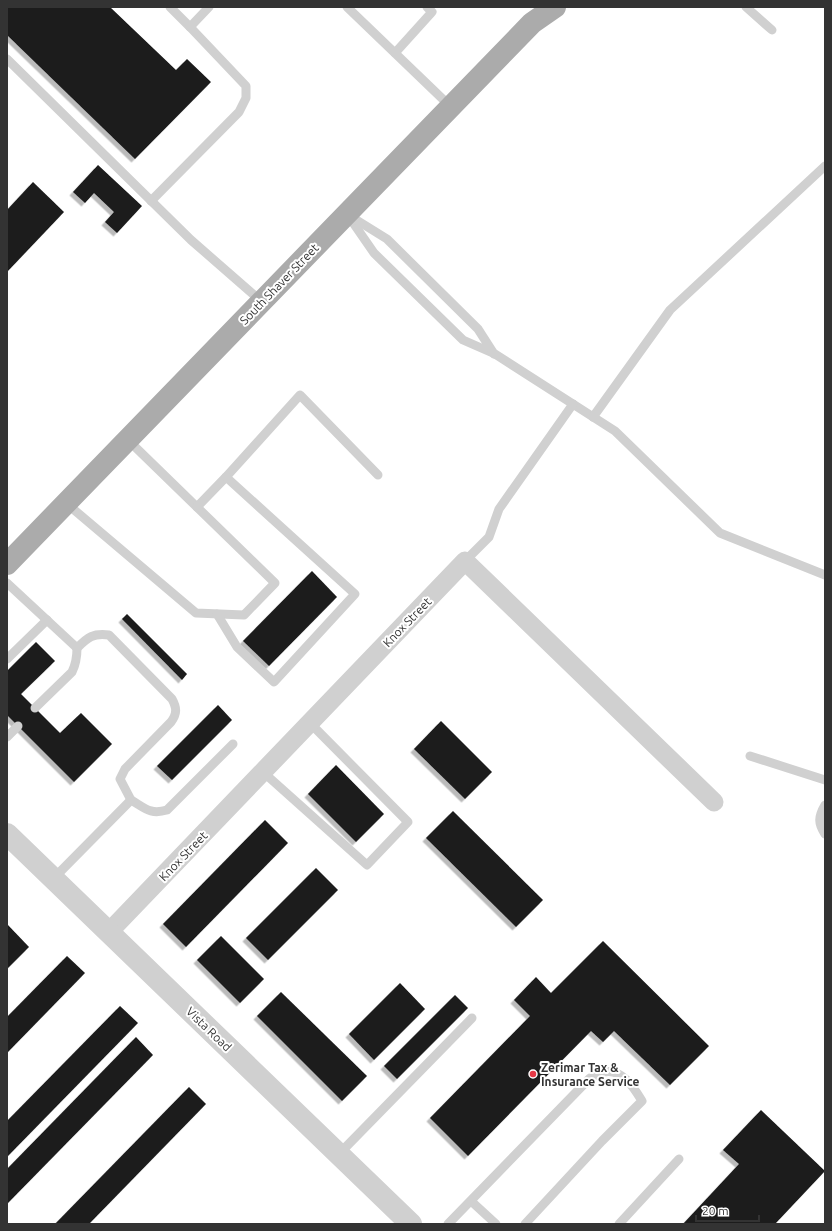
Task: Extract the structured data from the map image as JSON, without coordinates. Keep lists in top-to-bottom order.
{
  "streets": {
    "main road": ["South Shaver Street"],
    "street": ["Knox Street", "Vista Road"]
  },
  "crossings": [
    ["Knox Street", "Vista Road"]
  ],
  "places": ["Zerimar Tax & Insurance Service"],
  "scale_bar": "20 m"
}
